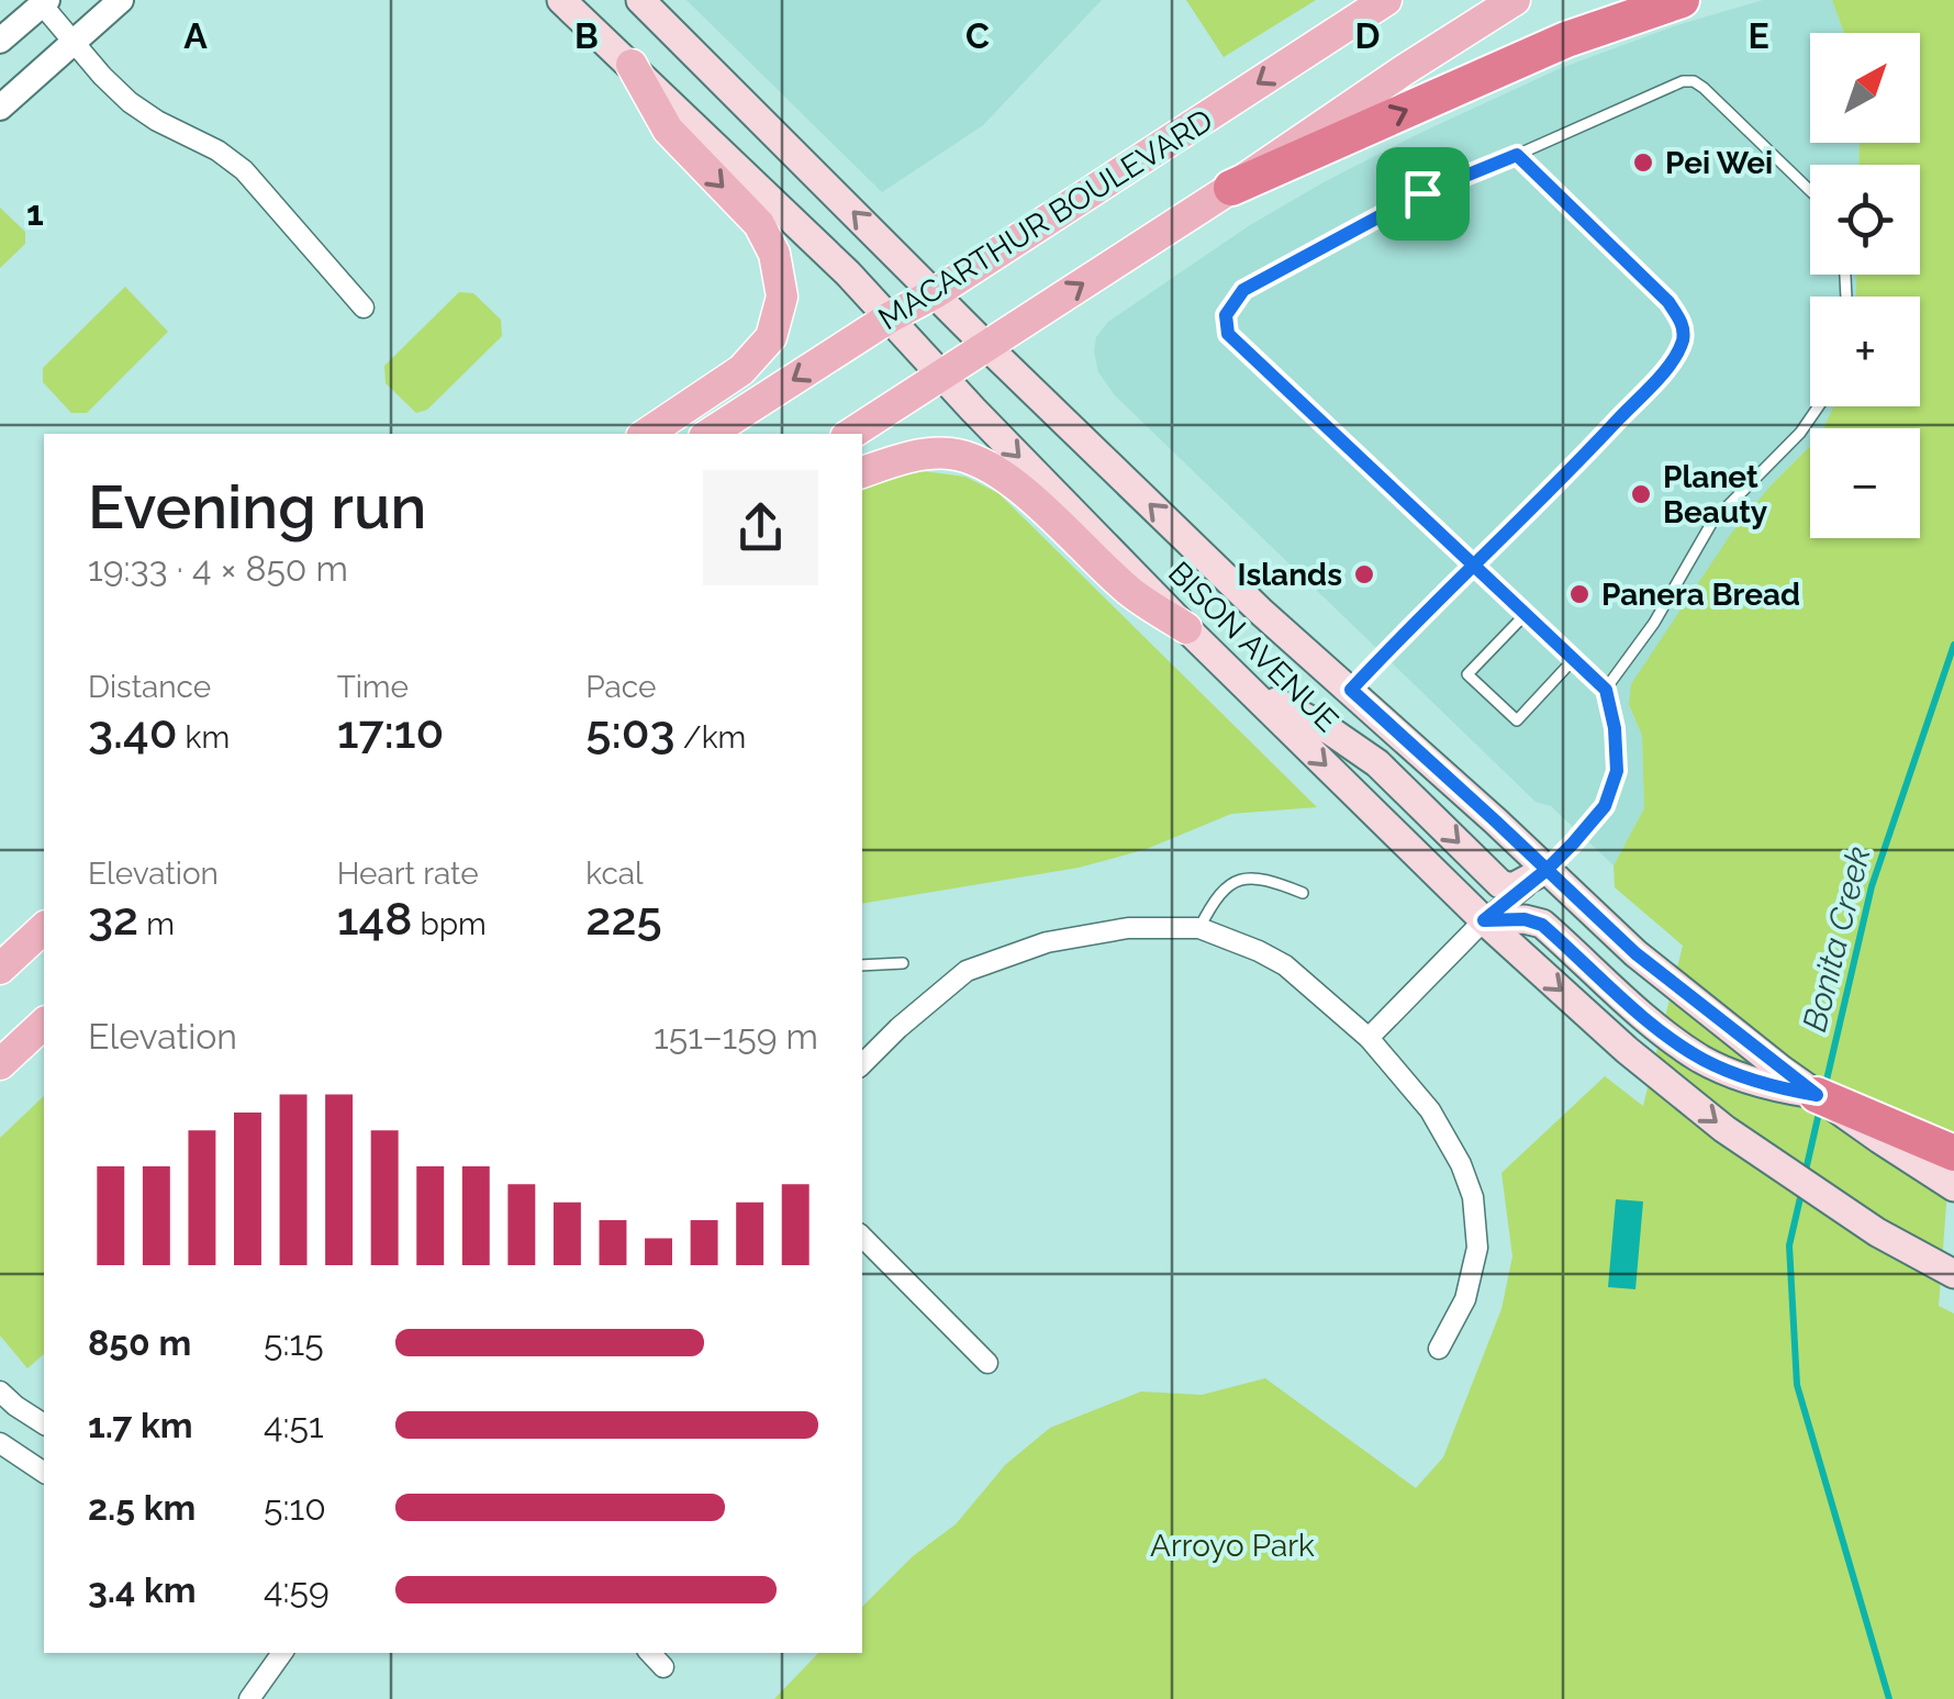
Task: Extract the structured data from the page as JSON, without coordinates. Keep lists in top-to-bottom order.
{
  "streets": {
    "main road": ["MACARTHUR BOULEVARD", "BISON AVENUE"]
  },
  "crossings": [
    ["MACARTHUR BOULEVARD", "BISON AVENUE"]
  ],
  "water": ["Bonita Creek"],
  "parks": ["Arroyo Park"],
  "places": [
    "Pei Wei",
    "Planet Beauty",
    "Islands",
    "Panera Bread"
  ],
  "north": "top right",
  "page": {
    "map_buttons": ["+", "−"],
    "heading": ["Evening run", "19:33 · 4 × 850 m"],
    "stats": [
      ["Distance", "3.40 km"],
      ["Time", "17:10"],
      ["Pace", "5:03 /km"],
      ["Elevation", "32 m"],
      ["Heart rate", "148 bpm"],
      ["kcal", "225"]
    ],
    "chart": ["Elevation", "151–159 m"],
    "list": [
      {
        "name": "850 m",
        "note": "5:15"
      },
      {
        "name": "1.7 km",
        "note": "4:51"
      },
      {
        "name": "2.5 km",
        "note": "5:10"
      },
      {
        "name": "3.4 km",
        "note": "4:59"
      }
    ]
  },
  "grid": {
    "columns": [
      "A",
      "B",
      "C",
      "D",
      "E"
    ],
    "rows": ["1"]
  }
}
